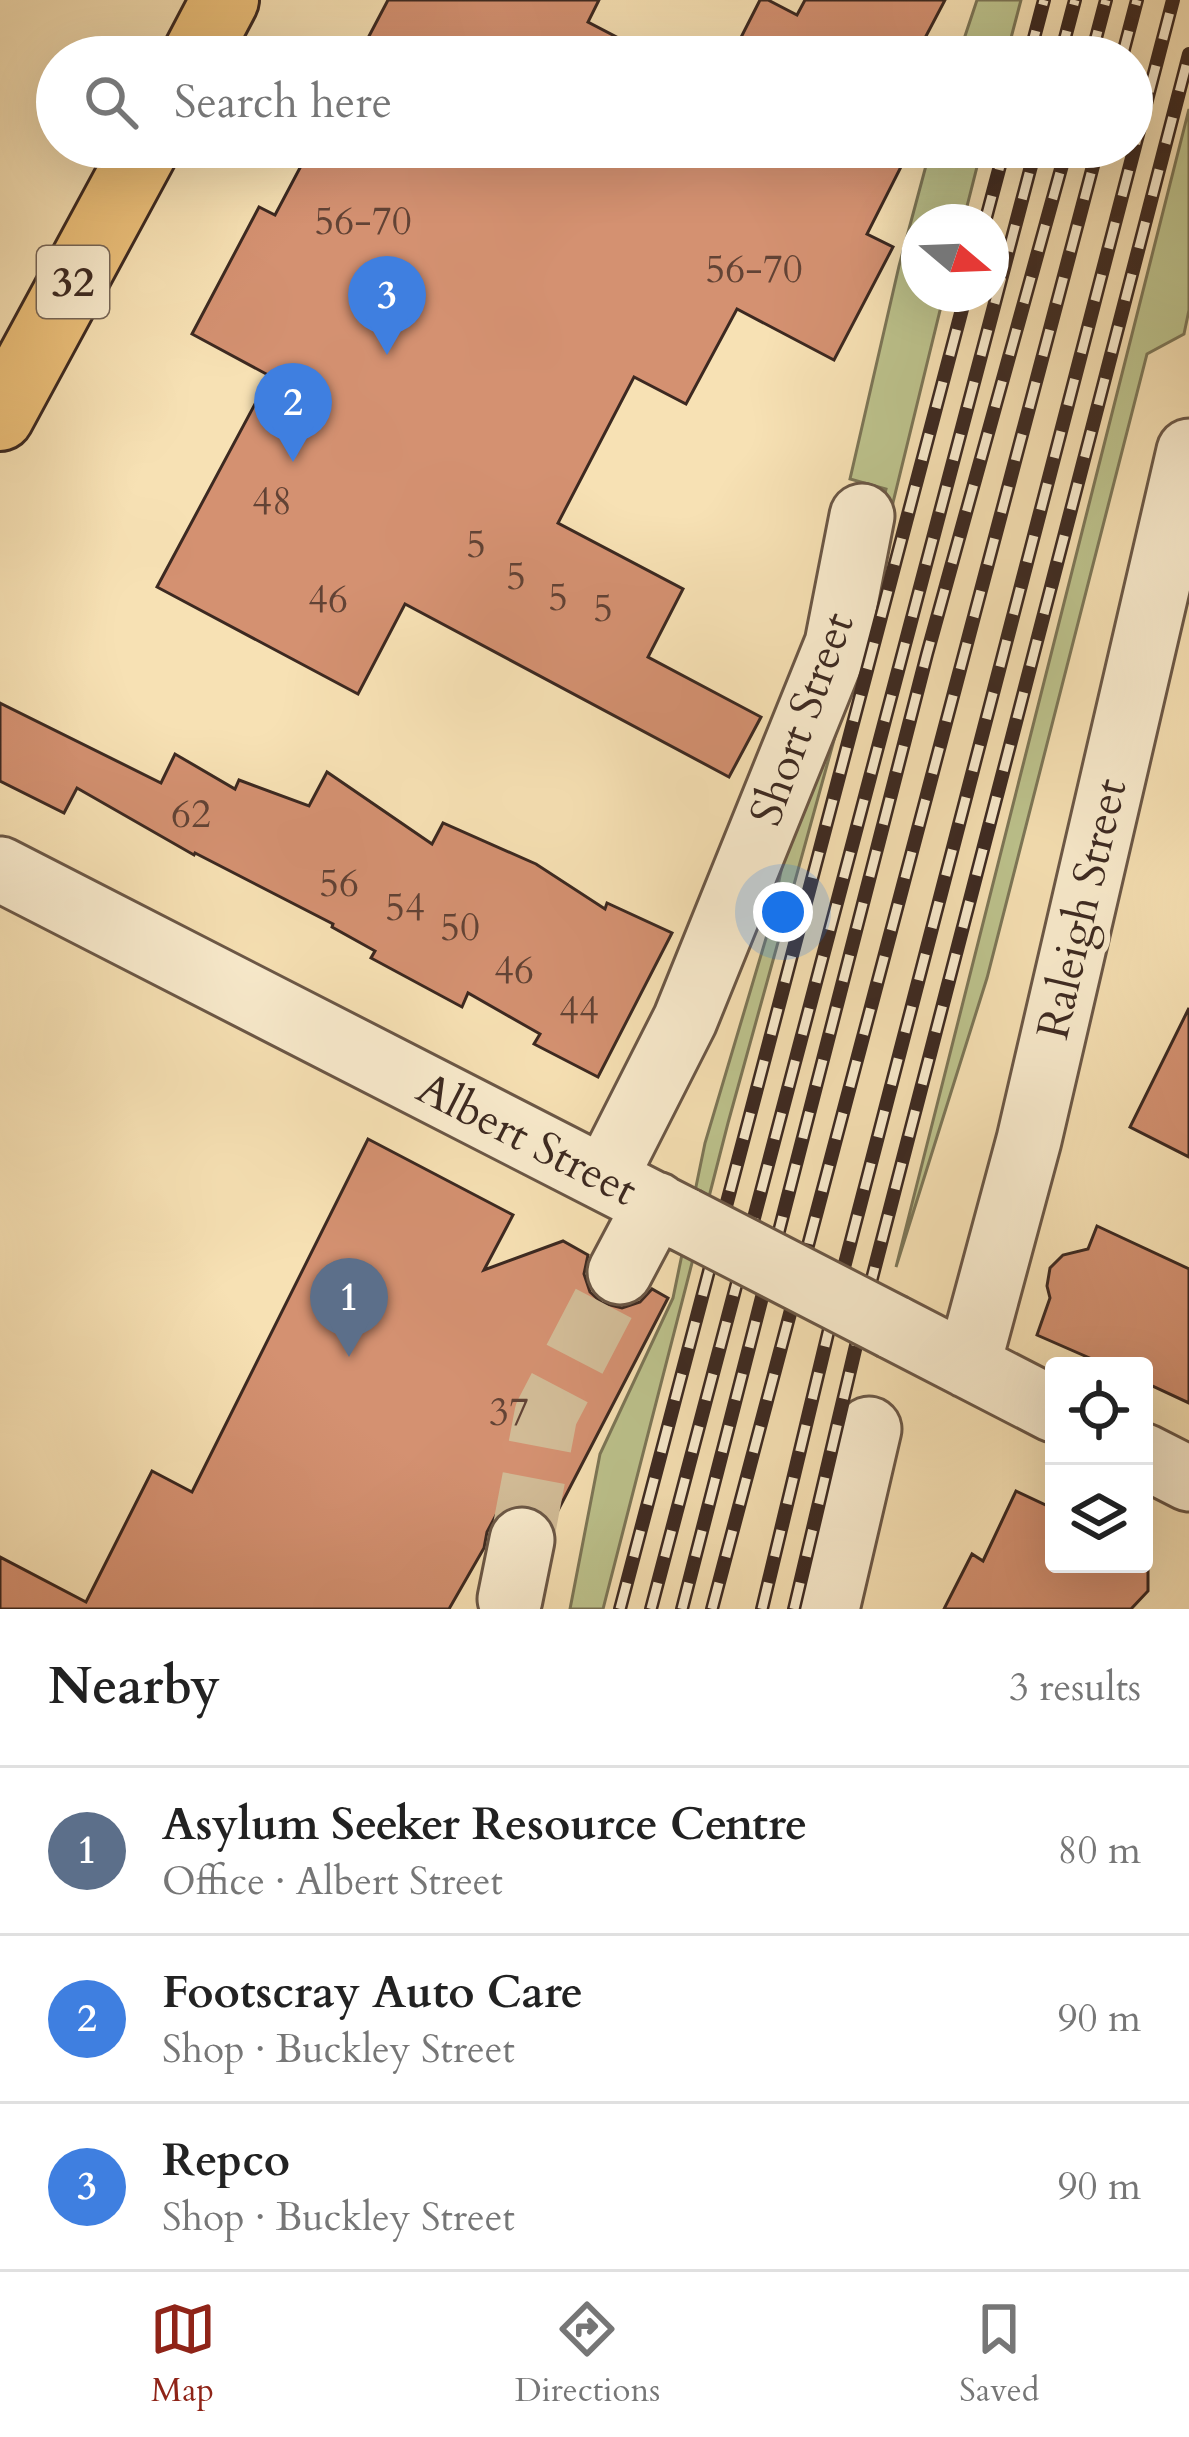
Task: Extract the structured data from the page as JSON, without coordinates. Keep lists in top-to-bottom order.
{
  "streets": {
    "main road": ["32"],
    "street": ["Short Street", "Raleigh Street", "Albert Street"]
  },
  "crossings": [
    ["Short Street", "Albert Street"],
    ["Raleigh Street", "Albert Street"]
  ],
  "house_numbers": [
    "56-70",
    "56-70",
    "48",
    "5",
    "5",
    "5",
    "46",
    "5",
    "62",
    "56",
    "54",
    "50",
    "46",
    "44",
    "37"
  ],
  "north": "right",
  "page": {
    "search": "Search here",
    "pins": ["3", "2", "1"],
    "heading": ["Nearby", "3 results"],
    "list": [
      {
        "mark": "1",
        "name": "Asylum Seeker Resource Centre",
        "note": "Office · Albert Street",
        "value": "80 m"
      },
      {
        "mark": "2",
        "name": "Footscray Auto Care",
        "note": "Shop · Buckley Street",
        "value": "90 m"
      },
      {
        "mark": "3",
        "name": "Repco",
        "note": "Shop · Buckley Street",
        "value": "90 m"
      }
    ],
    "nav": ["Map", "Directions", "Saved"]
  }
}
